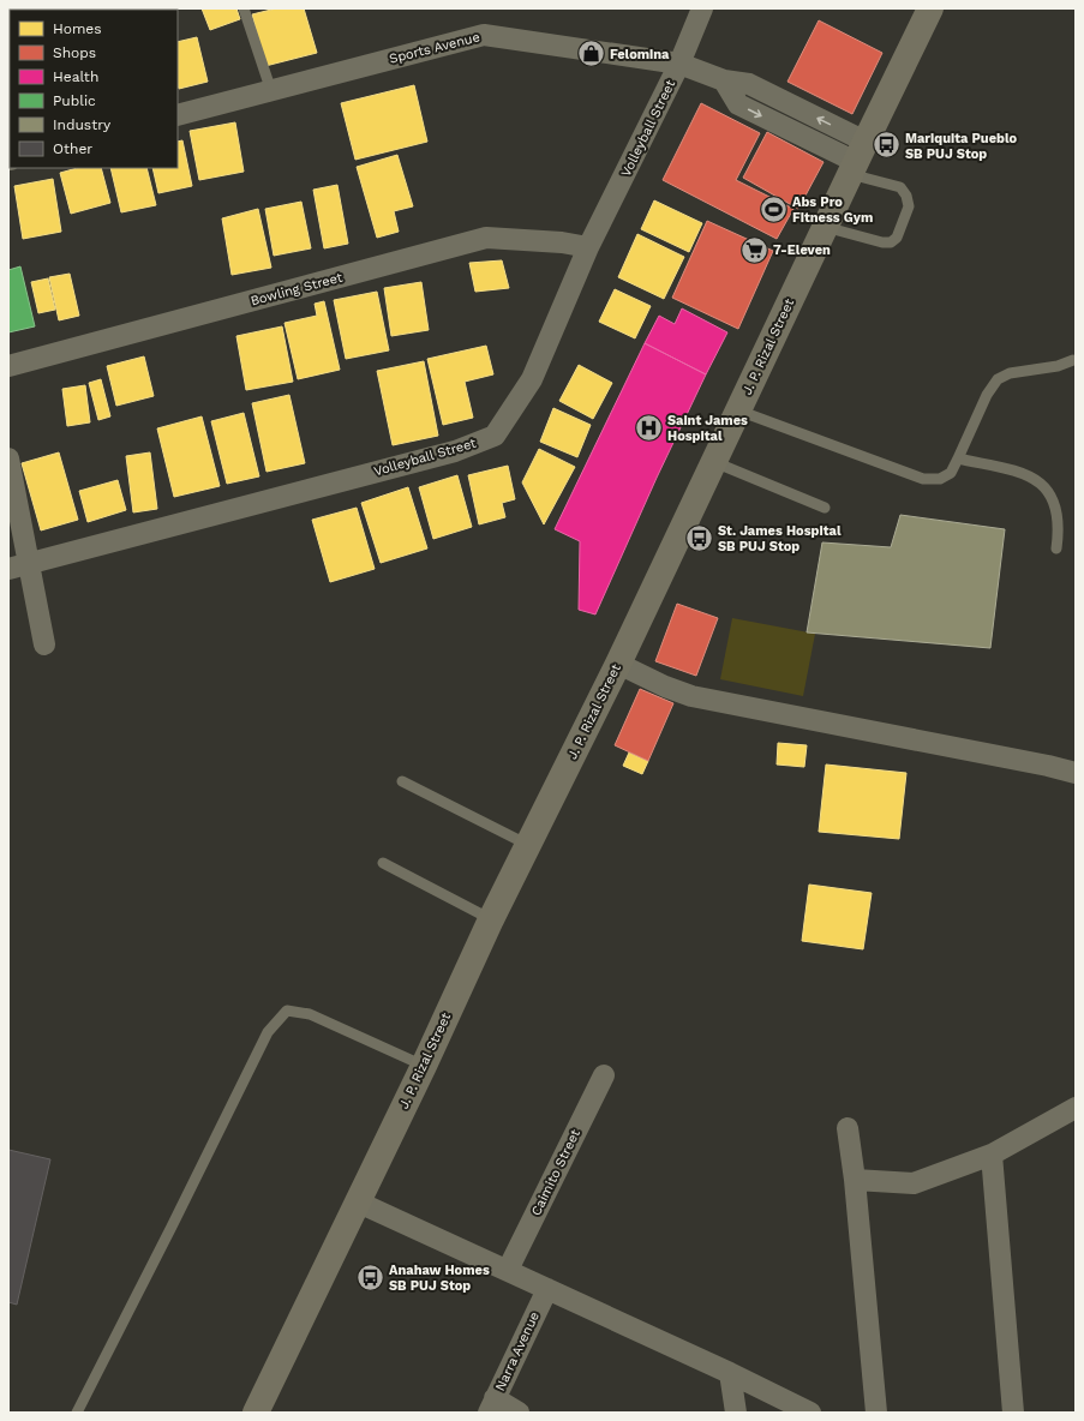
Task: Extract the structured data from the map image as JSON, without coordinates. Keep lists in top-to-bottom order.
{
  "streets": {
    "main road": ["J. P. Rizal Street"],
    "street": [
      "Sports Avenue",
      "Volleyball Street",
      "Bowling Street",
      "Caimito Street",
      "Narra Avenue"
    ]
  },
  "crossings": [
    ["Sports Avenue", "Volleyball Street"],
    ["Sports Avenue", "J. P. Rizal Street"],
    ["Volleyball Street", "Bowling Street"]
  ],
  "places": {
    "shop": ["Felomina"],
    "bus stop": ["Mariquita Pueblo SB PUJ Stop", "St. James Hospital SB PUJ Stop", "Anahaw Homes SB PUJ Stop"],
    "sports": ["Abs Pro Fitness Gym"],
    "supermarket": ["7-Eleven"],
    "hospital": ["Saint James Hospital"]
  },
  "legend": [
    "Homes",
    "Shops",
    "Health",
    "Public",
    "Industry",
    "Other"
  ]
}
